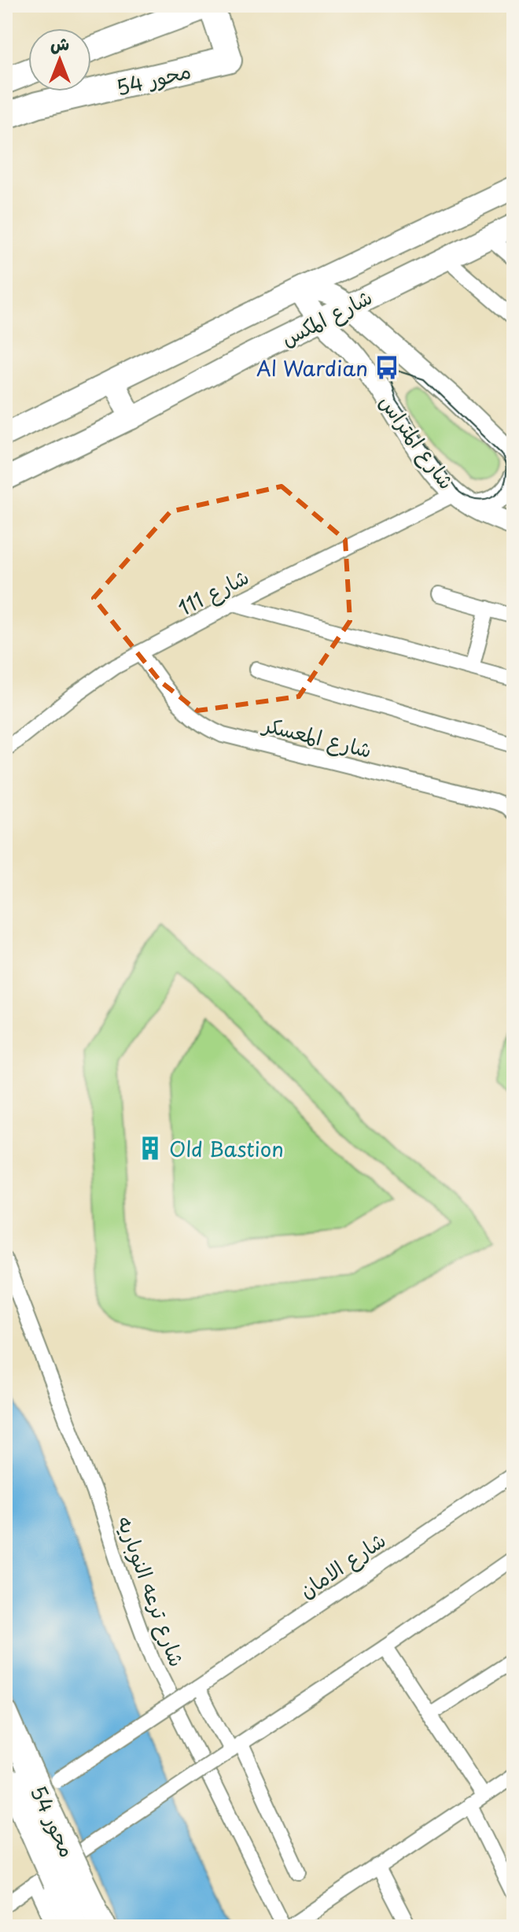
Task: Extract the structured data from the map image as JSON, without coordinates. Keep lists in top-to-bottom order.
{
  "streets": {
    "highway": ["محور 54"],
    "main road": ["شارع المكس"],
    "street": [
      "شارع المتراس",
      "شارع 111",
      "شارع المعسكر",
      "شارع الامان",
      "شارع ترعه النوباريه"
    ]
  },
  "crossings": [
    ["شارع المكس", "شارع المتراس"],
    ["شارع المتراس", "شارع 111"],
    ["شارع 111", "شارع المعسكر"]
  ],
  "places": {
    "bus stop": ["Al Wardian"],
    "building": ["Old Bastion"]
  },
  "north": "top"
}
